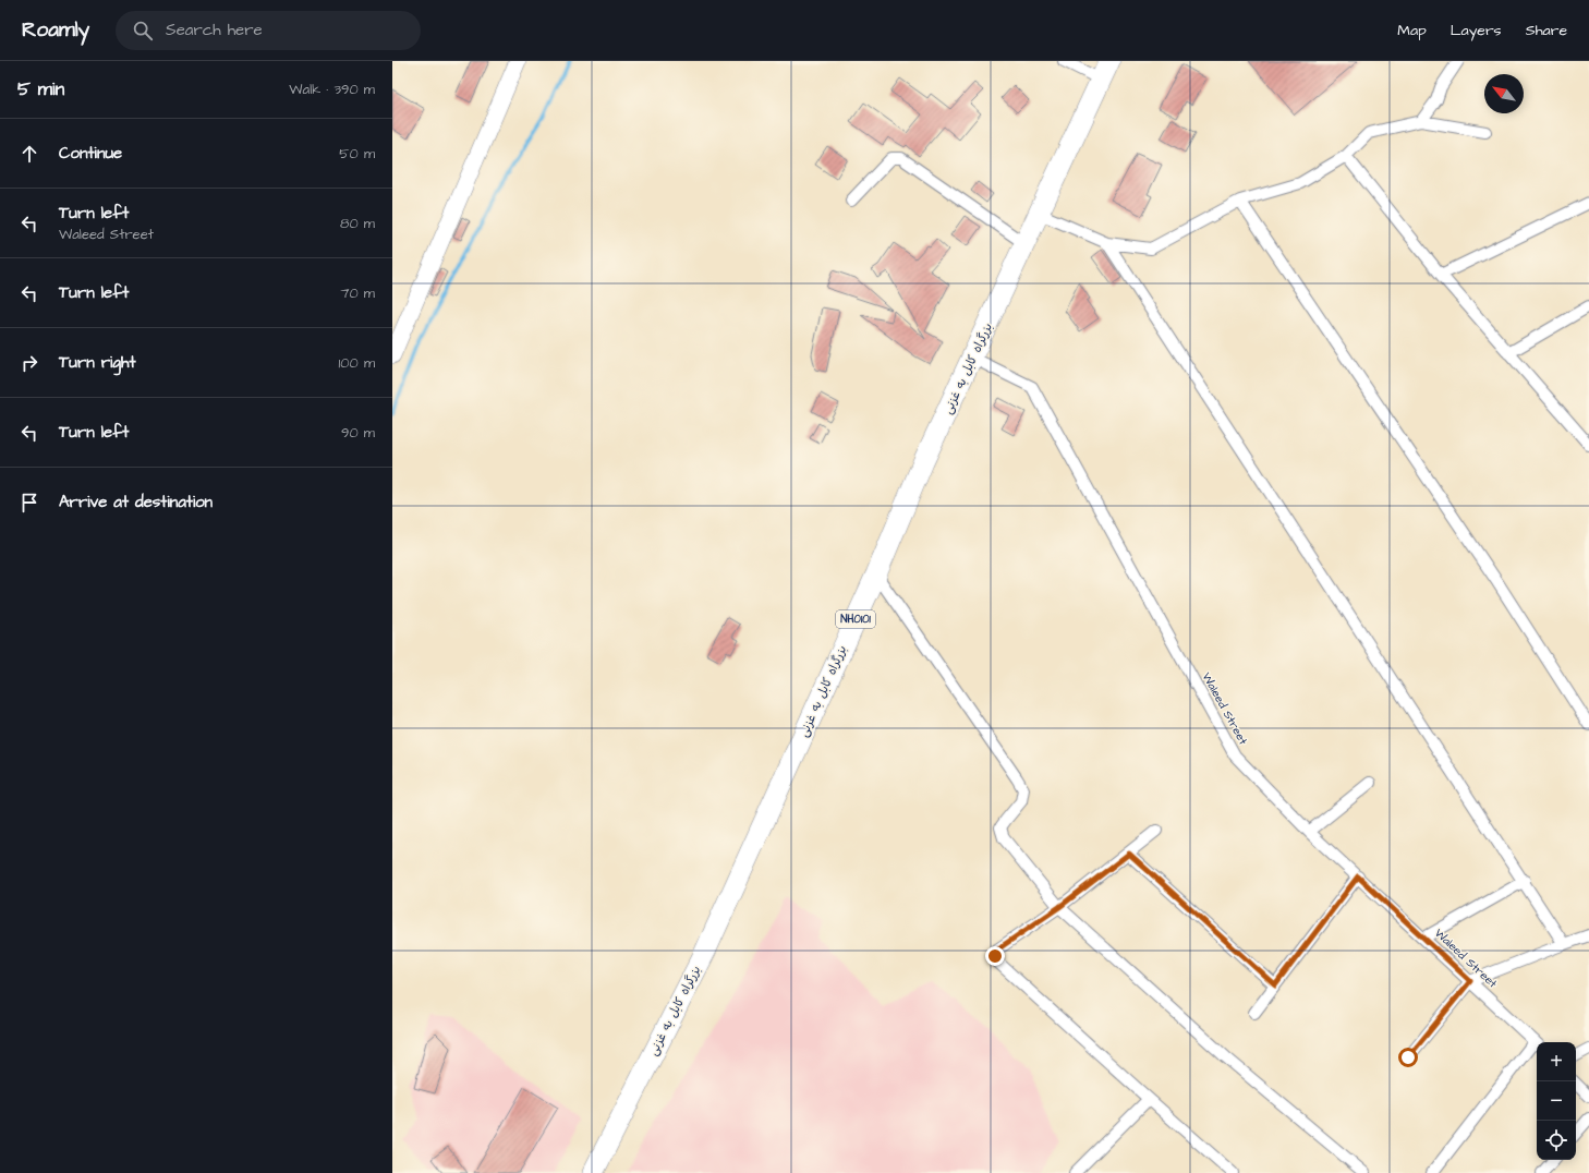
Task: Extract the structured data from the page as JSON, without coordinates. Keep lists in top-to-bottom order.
{
  "streets": {
    "highway": ["بزرگراه کابل به غزنی", "NH0101"],
    "street": ["Waleed Street"]
  },
  "crossings": [
    ["بزرگراه کابل به غزنی", "Waleed Street"]
  ],
  "north": "top left",
  "page": {
    "header": "Roamly",
    "search": "Search here",
    "nav": ["Map", "Layers", "Share"],
    "heading": ["5 min", "Walk · 390 m"],
    "list": [
      ["Continue", "50 m"],
      ["Turn left", "Waleed Street", "80 m"],
      ["Turn left", "70 m"],
      ["Turn right", "100 m"],
      ["Turn left", "90 m"],
      "Arrive at destination"
    ],
    "map_buttons": ["+", "−"]
  }
}
